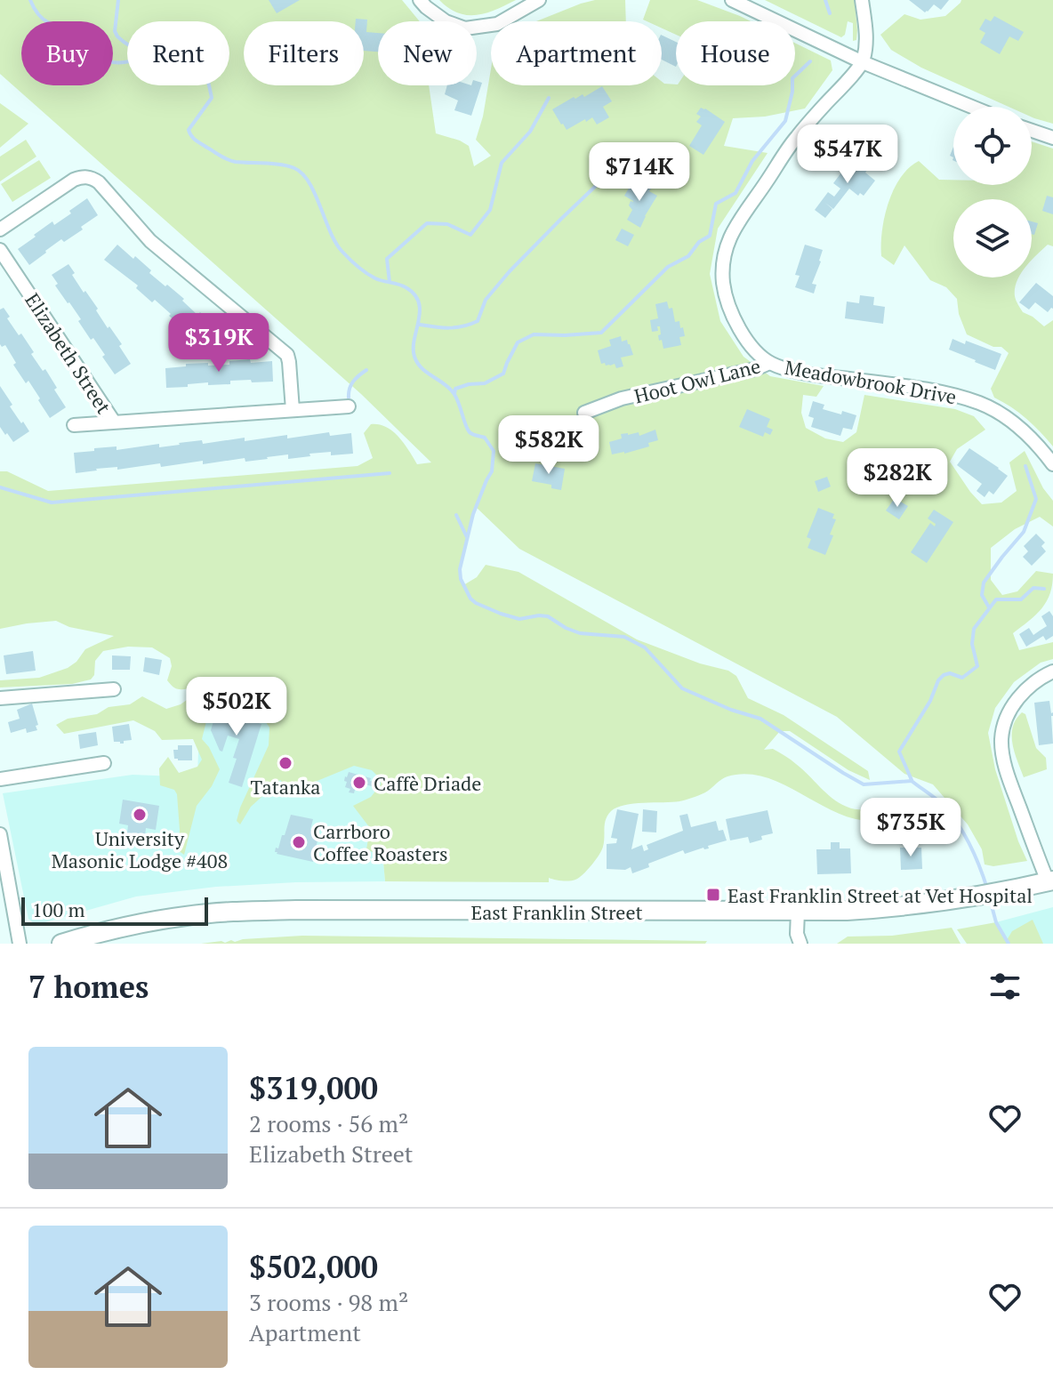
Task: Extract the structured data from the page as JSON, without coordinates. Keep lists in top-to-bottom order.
{
  "streets": {
    "main road": ["East Franklin Street"],
    "street": ["Elizabeth Street", "Hoot Owl Lane", "Meadowbrook Drive"]
  },
  "crossings": [
    ["Hoot Owl Lane", "Meadowbrook Drive"]
  ],
  "places": {
    "other": [
      "Tatanka",
      "Caffè Driade",
      "University Masonic Lodge #408",
      "Carrboro Coffee Roasters"
    ],
    "transit": ["East Franklin Street at Vet Hospital"]
  },
  "scale_bar": "100 m",
  "page": {
    "chip": [
      "Buy",
      "Rent",
      "Filters",
      "New",
      "Apartment",
      "House"
    ],
    "price": [
      "$547K",
      "$714K",
      "$319K",
      "$582K",
      "$282K",
      "$502K",
      "$735K"
    ],
    "scale": "100 m",
    "heading": "7 homes",
    "list": [
      {
        "name": "$319,000",
        "note": "2 rooms · 56 m² · Elizabeth Street"
      },
      {
        "name": "$502,000",
        "note": "3 rooms · 98 m² · Apartment"
      }
    ]
  }
}
